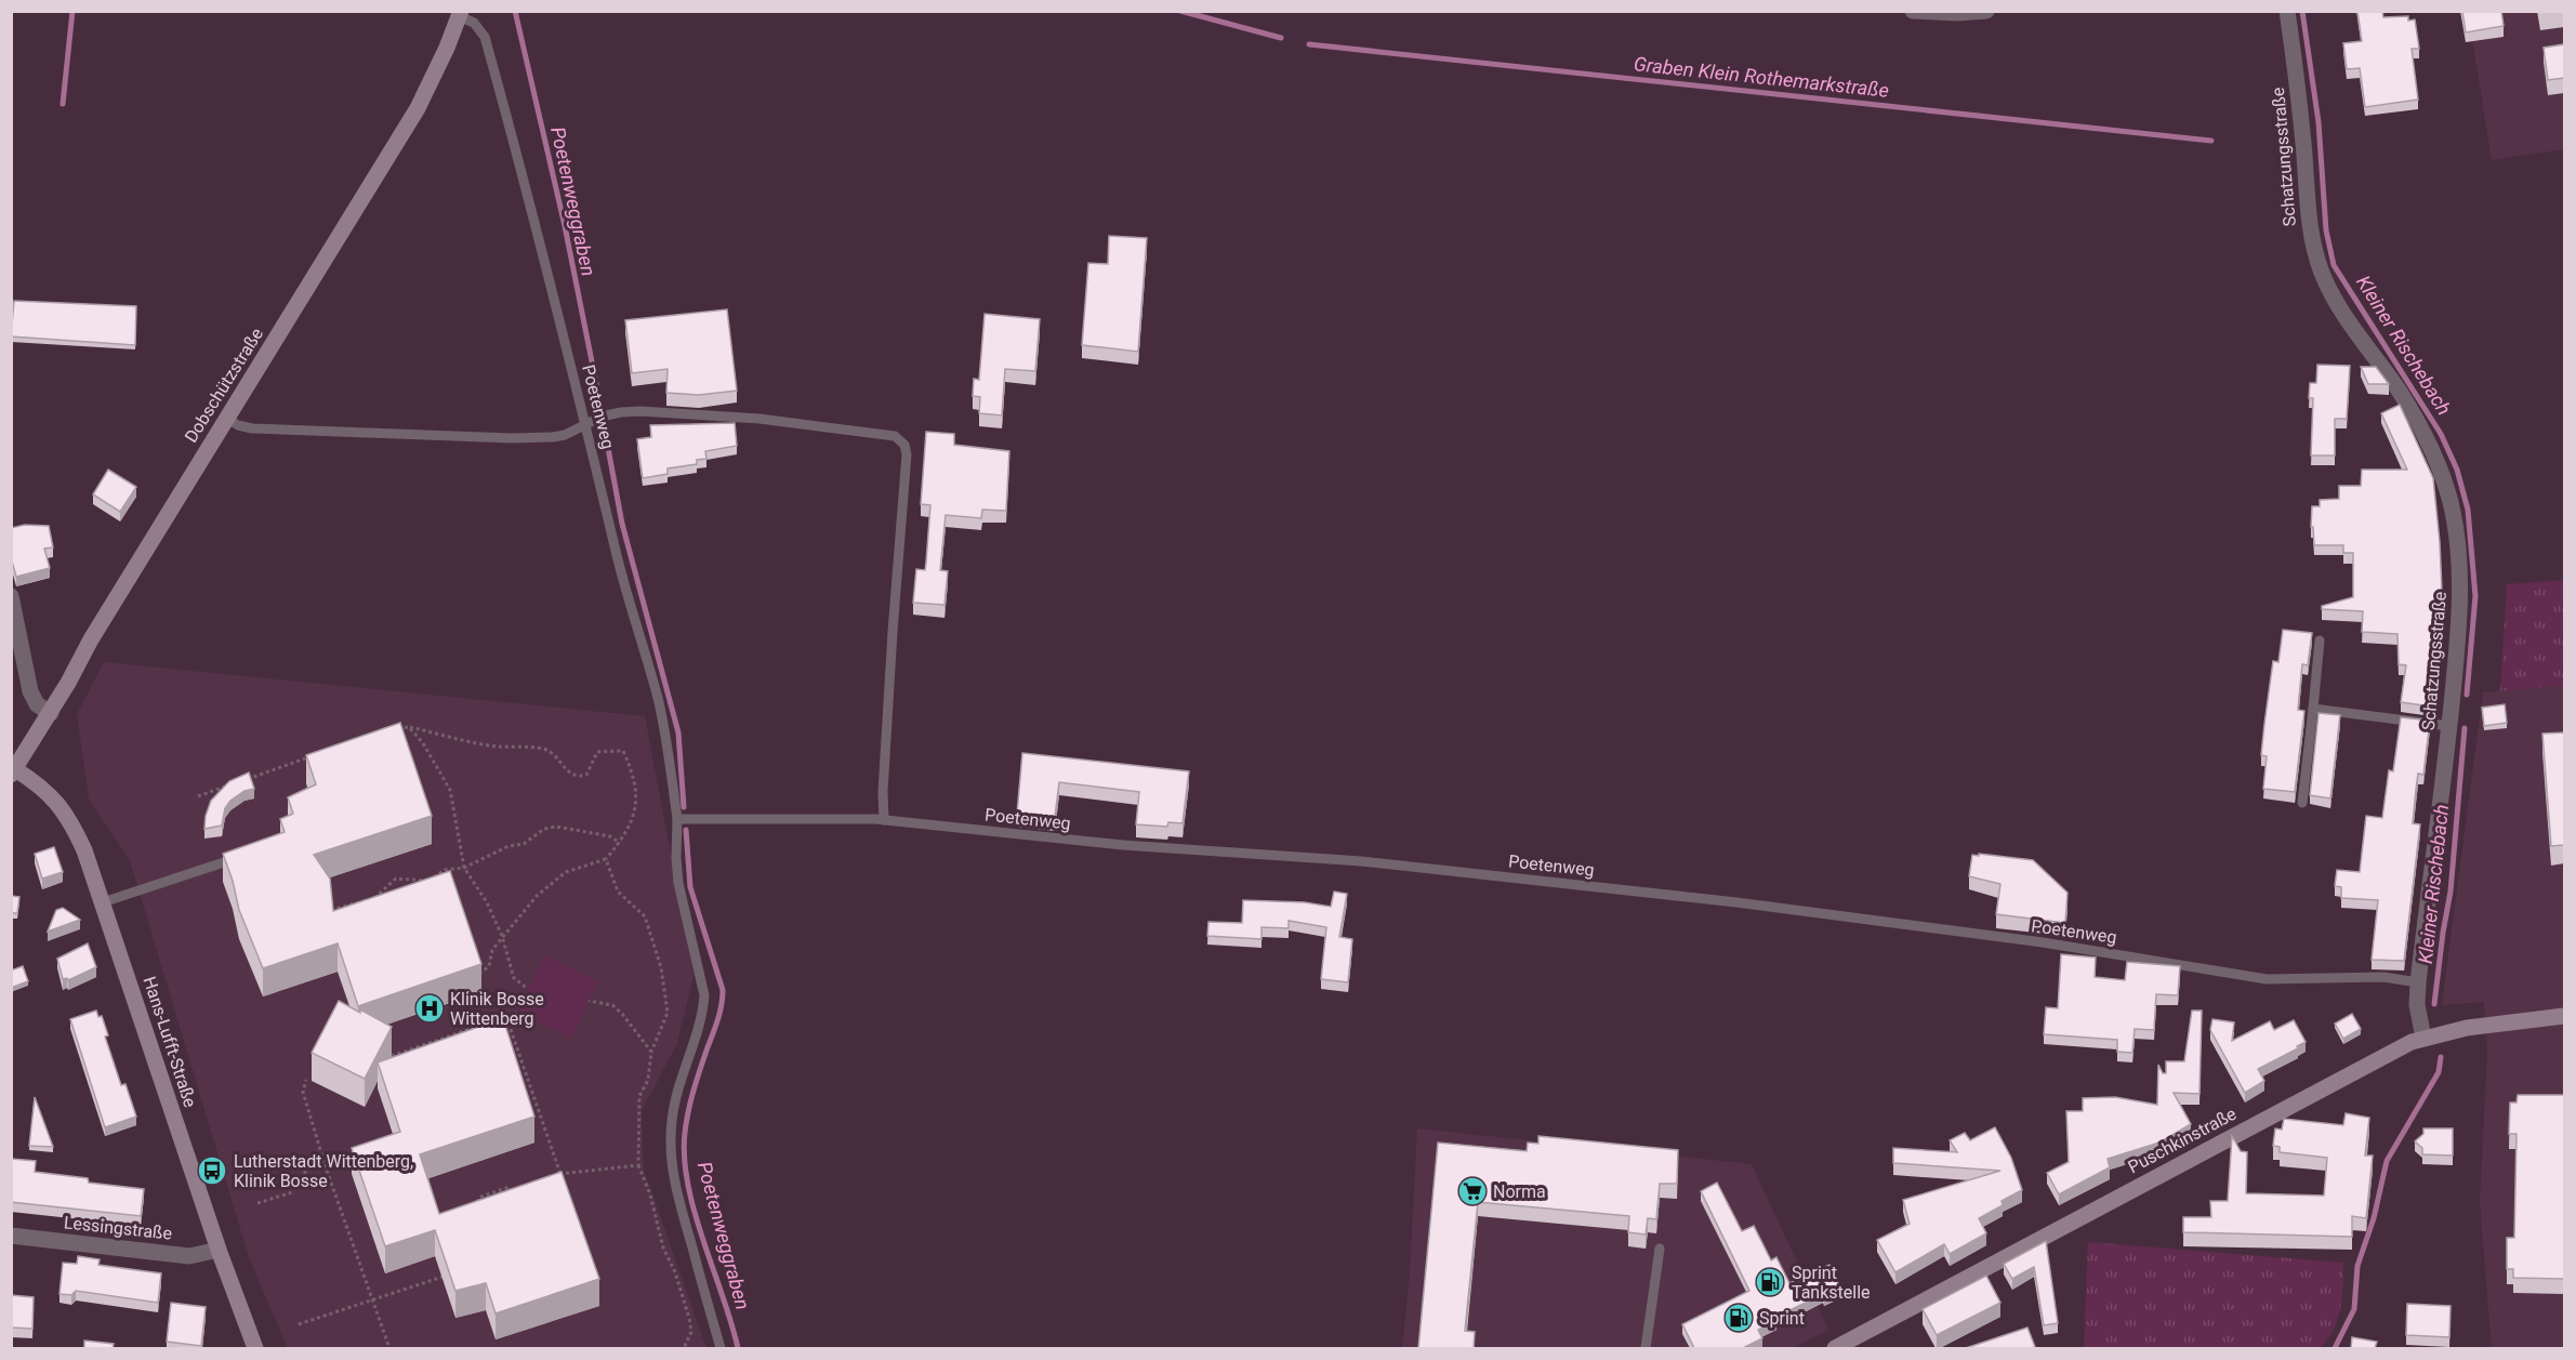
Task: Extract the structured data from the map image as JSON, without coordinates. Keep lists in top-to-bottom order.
{
  "streets": {
    "street": [
      "Schatzungsstraße",
      "Dobschützstraße",
      "Hans-Lufft-Straße",
      "Puschkinstraße",
      "Lessingstraße"
    ],
    "lane": ["Poetenweg"]
  },
  "crossings": [
    ["Schatzungsstraße", "Poetenweg"],
    ["Schatzungsstraße", "Puschkinstraße"],
    ["Dobschützstraße", "Poetenweg"],
    ["Dobschützstraße", "Hans-Lufft-Straße"],
    ["Hans-Lufft-Straße", "Lessingstraße"]
  ],
  "water": ["Graben Klein Rothemarkstraße", "Poetenweggraben", "Kleiner Rischebach"],
  "places": {
    "hospital": ["Klinik Bosse Wittenberg"],
    "bus stop": ["Lutherstadt Wittenberg, Klinik Bosse"],
    "supermarket": ["Norma"],
    "fuel station": ["Sprint Tankstelle", "Sprint"]
  }
}
